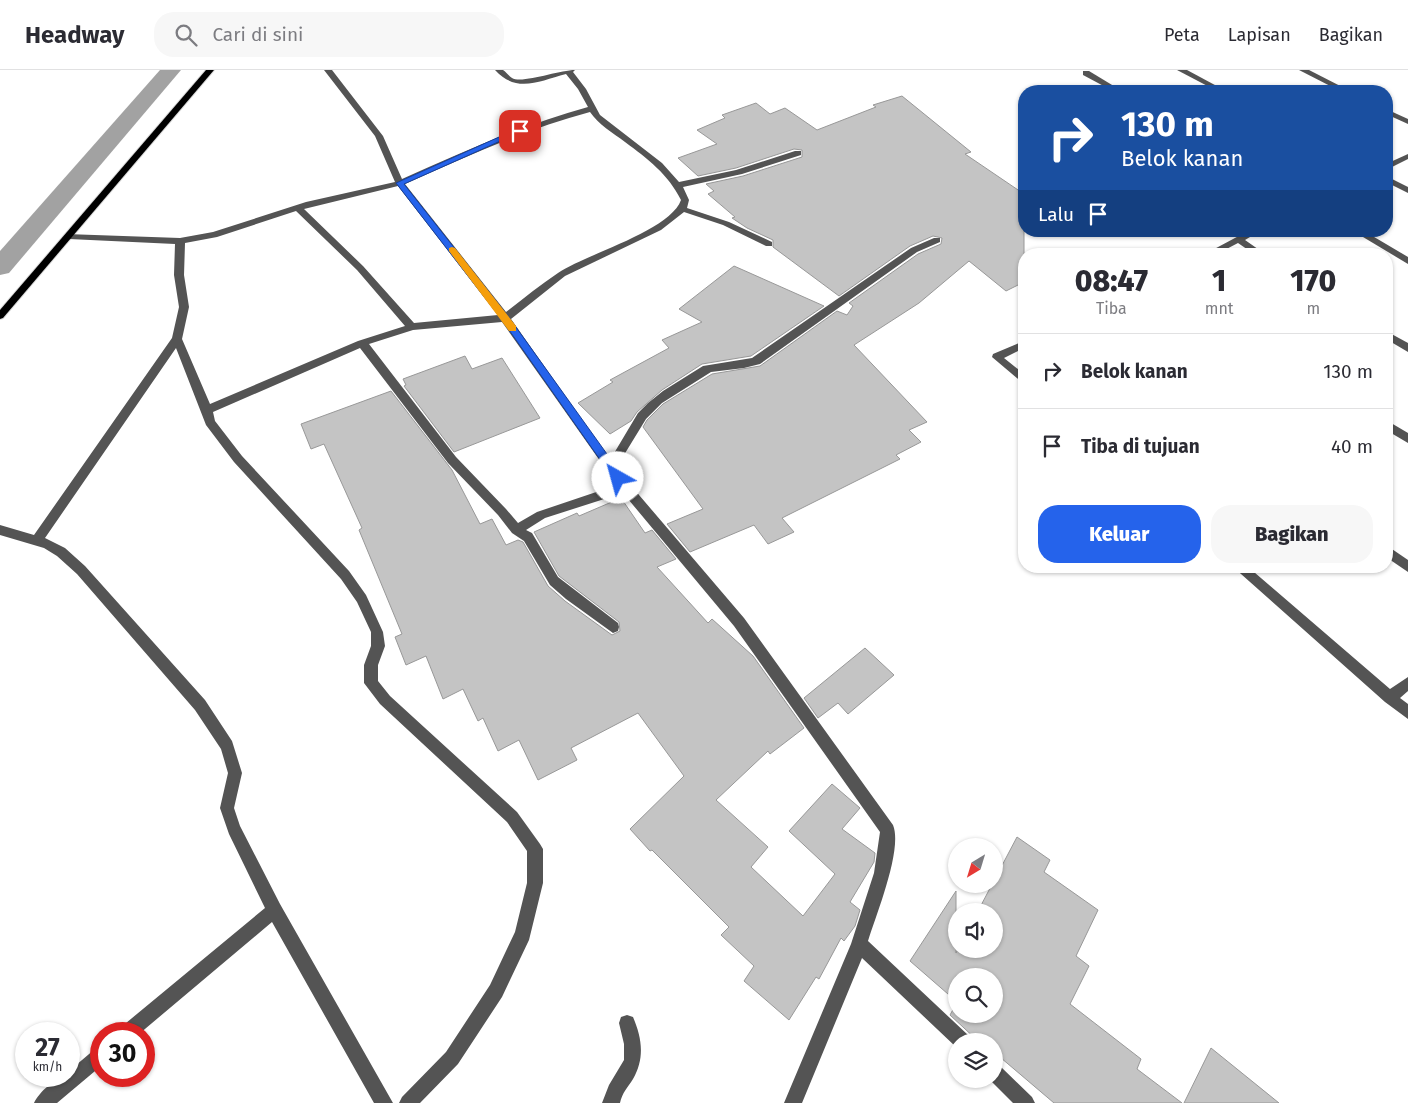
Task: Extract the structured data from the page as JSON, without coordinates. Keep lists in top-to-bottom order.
{
  "north": "bottom left",
  "page": {
    "header": "Headway",
    "search": "Cari di sini",
    "nav": ["Peta", "Lapisan", "Bagikan"],
    "turn": ["130 m", "Belok kanan"],
    "then": "Lalu",
    "eta": [
      "08:47",
      "Tiba",
      "1",
      "mnt",
      "170",
      "m"
    ],
    "list": [
      {
        "name": "Belok kanan",
        "value": "130 m"
      },
      {
        "name": "Tiba di tujuan",
        "value": "40 m"
      }
    ],
    "buttons": ["Keluar", "Bagikan"],
    "speed": "27 km/h",
    "limit": "30"
  }
}
